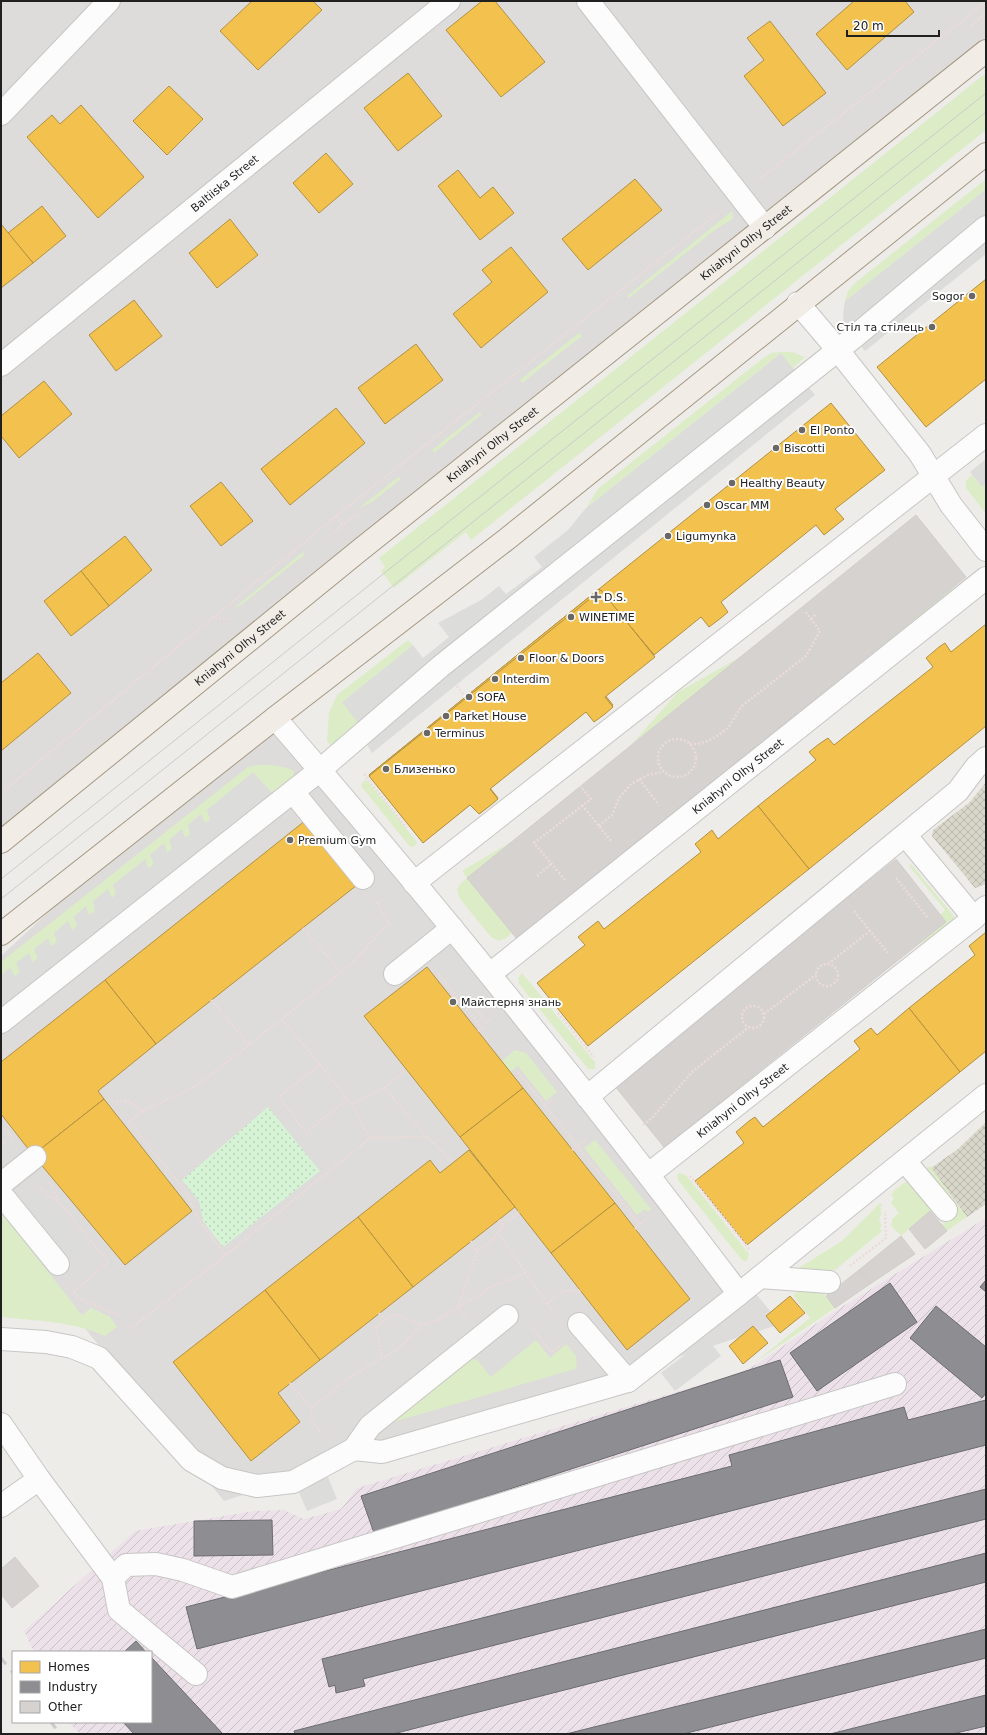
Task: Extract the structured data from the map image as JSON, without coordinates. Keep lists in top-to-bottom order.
{
  "streets": {
    "main road": ["Kniahyni Olhy Street"],
    "street": ["Baltiiska Street"]
  },
  "places": {
    "other": [
      "Sogor",
      "Стіл та стілець",
      "El Ponto",
      "Biscotti",
      "Healthy Beauty",
      "Oscar MM",
      "Ligumynka",
      "WINETIME",
      "Floor & Doors",
      "Interdim",
      "SOFA",
      "Parket House",
      "Terminus",
      "Близенько",
      "Premium Gym",
      "Майстерня знань"
    ],
    "health": ["D.S."]
  },
  "legend": ["Homes", "Industry", "Other"],
  "scale_bar": "20 m"
}
